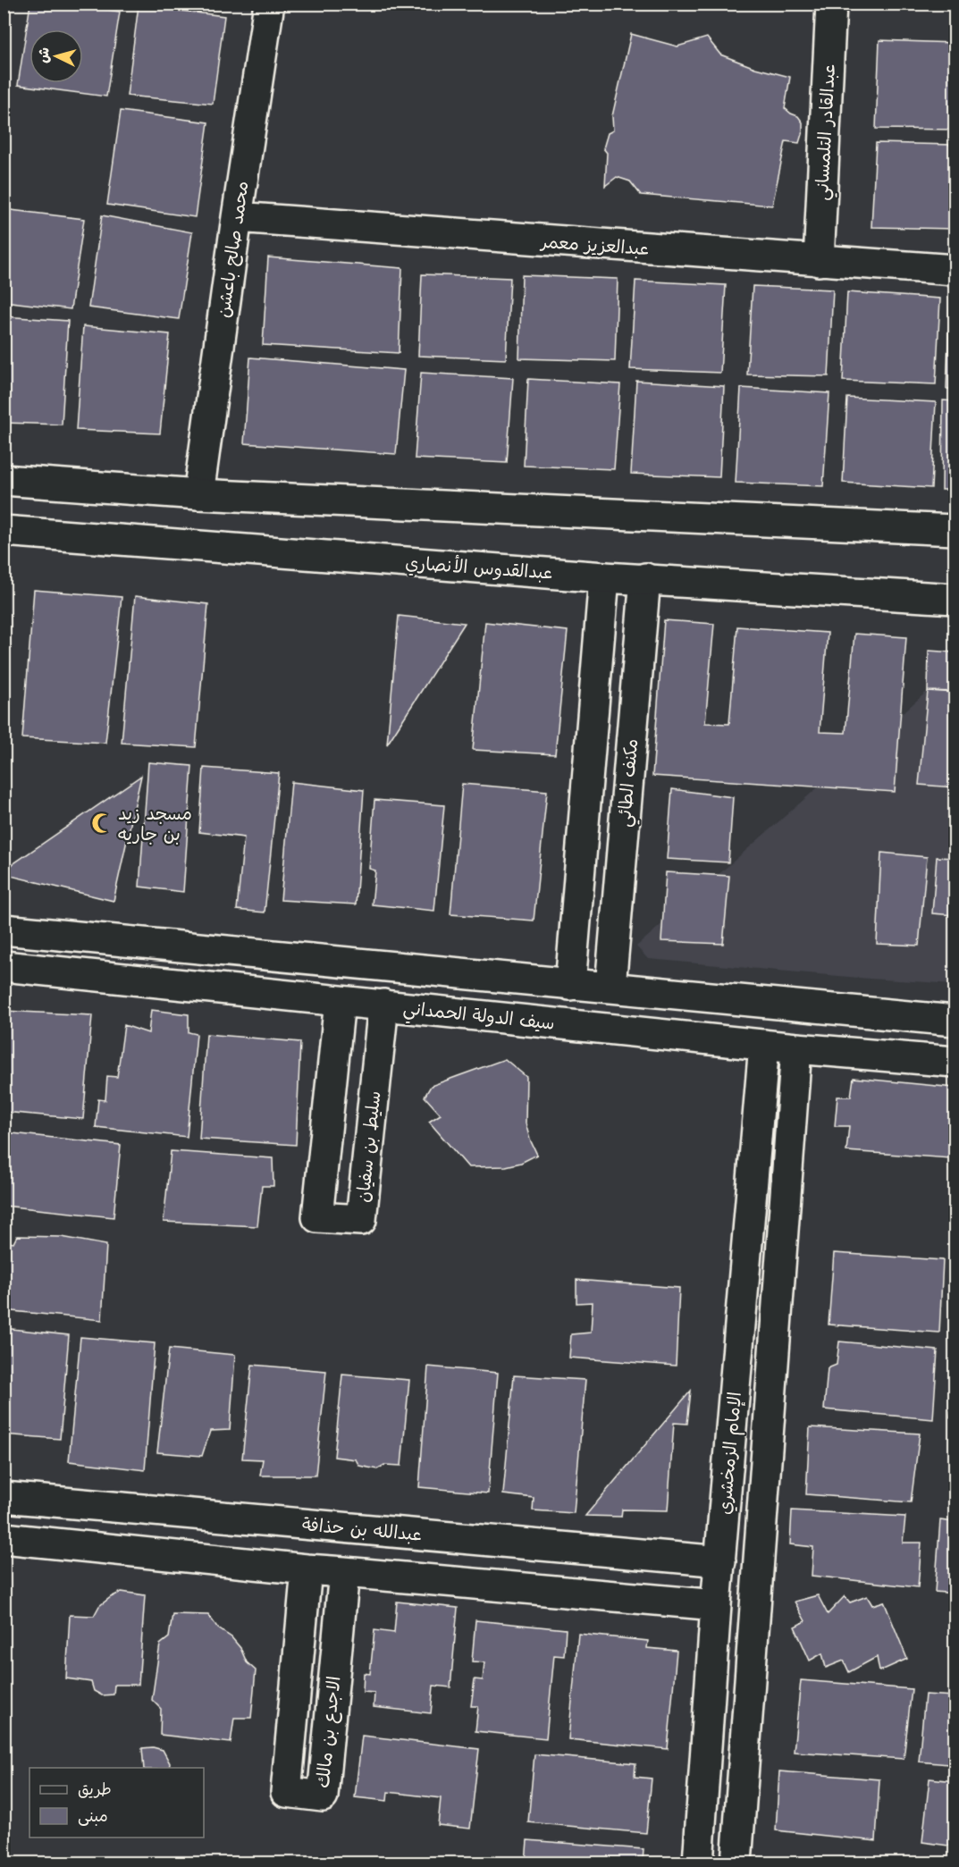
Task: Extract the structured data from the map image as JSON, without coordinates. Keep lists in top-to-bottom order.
{
  "streets": {
    "street": [
      "عبدالقادر التلمساني",
      "عبدالعزيز معمر",
      "محمد صالح باعشن",
      "عبدالقدوس الأنصاري",
      "مكنف الطائي",
      "سيف الدولة الحمداني",
      "سليط بن سفيان",
      "الإمام الزمخشري",
      "عبدالله بن حذافة",
      "الاجدع بن مالك"
    ]
  },
  "crossings": [
    ["عبدالقادر التلمساني", "عبدالعزيز معمر"],
    ["عبدالعزيز معمر", "محمد صالح باعشن"],
    ["عبدالقدوس الأنصاري", "مكنف الطائي"],
    ["سيف الدولة الحمداني", "سليط بن سفيان"],
    ["سيف الدولة الحمداني", "الإمام الزمخشري"],
    ["الإمام الزمخشري", "عبدالله بن حذافة"]
  ],
  "places": {
    "mosque": ["مسجد زيد بن جاريه"]
  },
  "legend": ["طريق", "مبنى"],
  "north": "left"
}
